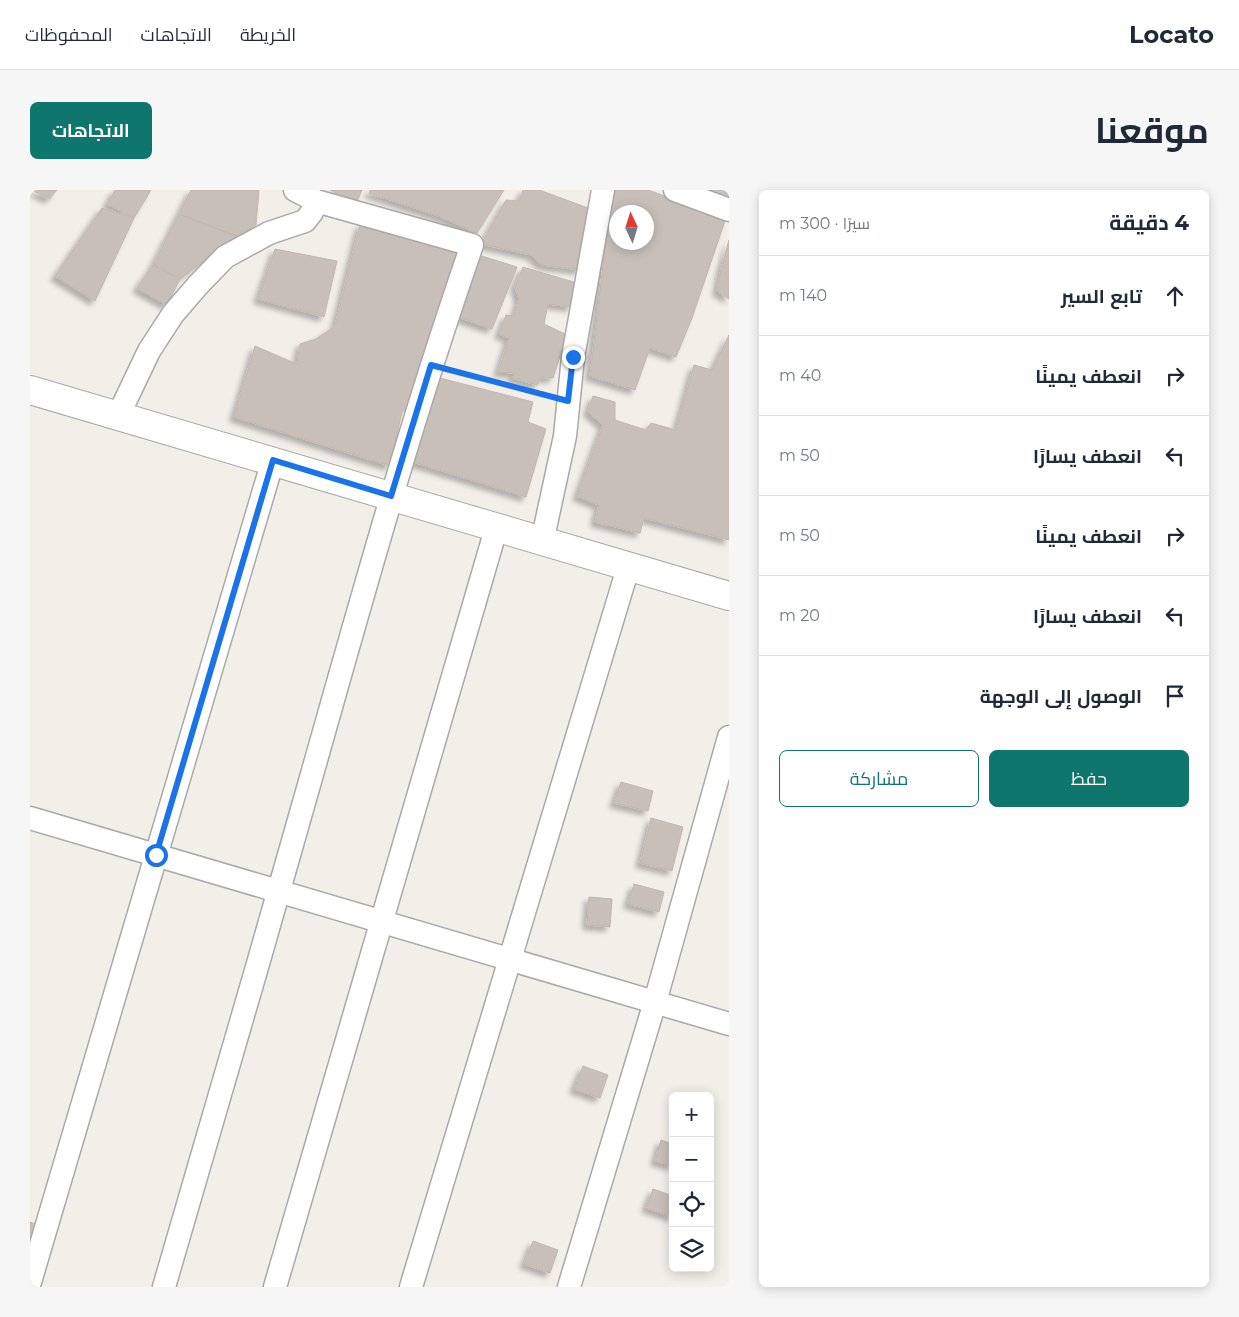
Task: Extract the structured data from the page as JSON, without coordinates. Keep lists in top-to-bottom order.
{
  "north": "top",
  "page": {
    "header": "Locato",
    "nav": ["الخريطة", "الاتجاهات", "المحفوظات"],
    "title": "موقعنا",
    "buttons": [
      "الاتجاهات",
      ["حفظ", "مشاركة"]
    ],
    "heading": ["4 دقيقة", "سيرًا · 300 m"],
    "list": [
      ["تابع السير", "140 m"],
      ["انعطف يمينًا", "40 m"],
      ["انعطف يسارًا", "50 m"],
      ["انعطف يمينًا", "50 m"],
      ["انعطف يسارًا", "20 m"],
      "الوصول إلى الوجهة"
    ],
    "map_buttons": ["+", "−"]
  }
}
